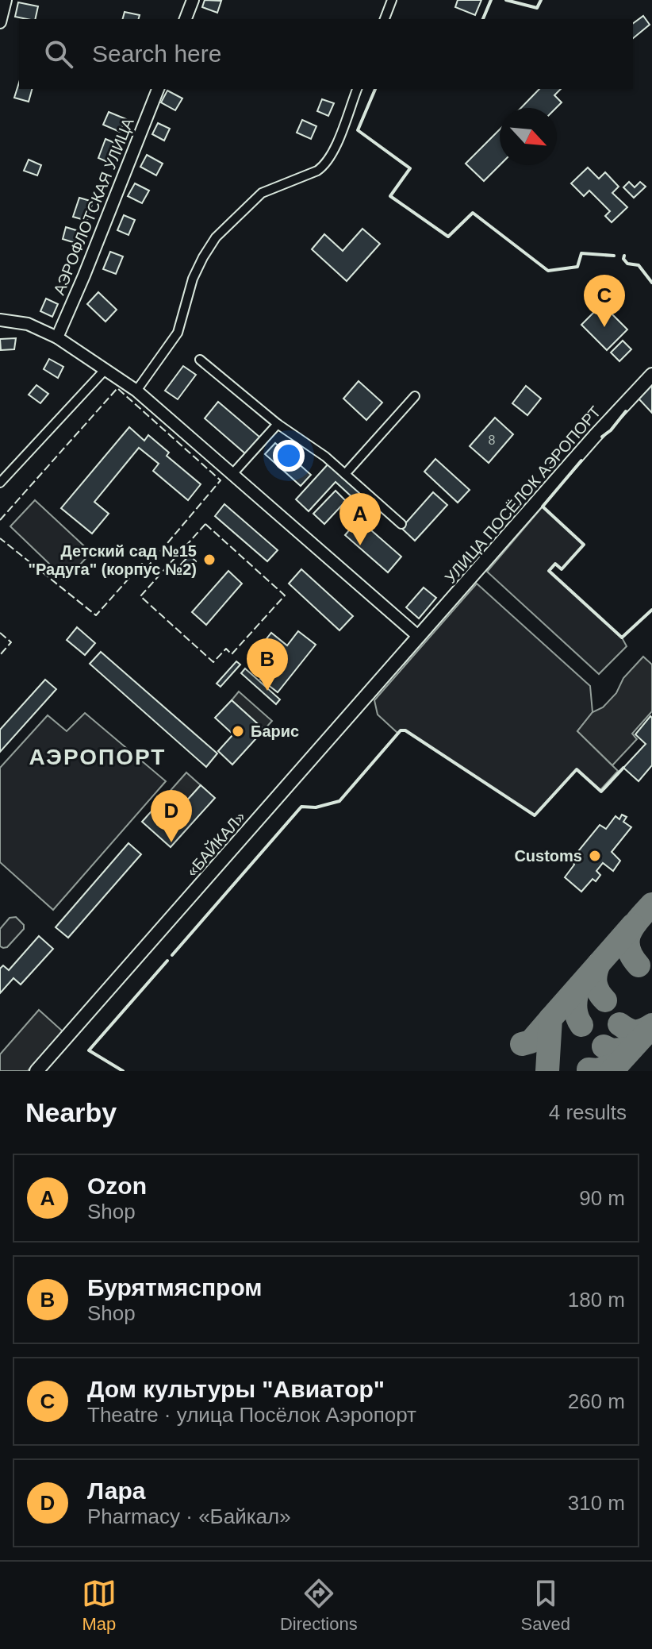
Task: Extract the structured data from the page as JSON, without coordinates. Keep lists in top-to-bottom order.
{
  "streets": {
    "highway": ["УЛИЦА ПОСЁЛОК АЭРОПОРТ", "«БАЙКАЛ»"],
    "main road": ["АЭРОФЛОТСКАЯ УЛИЦА"]
  },
  "crossings": [
    ["УЛИЦА ПОСЁЛОК АЭРОПОРТ", "«БАЙКАЛ»"]
  ],
  "districts": ["АЭРОПОРТ"],
  "places": ["Детский сад №15 \"Радуга\" (корпус №2)", "Барис", "Customs"],
  "house_numbers": ["8"],
  "north": "bottom right",
  "page": {
    "search": "Search here",
    "pins": [
      "C",
      "A",
      "B",
      "D"
    ],
    "heading": ["Nearby", "4 results"],
    "list": [
      {
        "mark": "A",
        "name": "Ozon",
        "note": "Shop",
        "value": "90 m"
      },
      {
        "mark": "B",
        "name": "Бурятмяспром",
        "note": "Shop",
        "value": "180 m"
      },
      {
        "mark": "C",
        "name": "Дом культуры \"Авиатор\"",
        "note": "Theatre · улица Посёлок Аэропорт",
        "value": "260 m"
      },
      {
        "mark": "D",
        "name": "Лара",
        "note": "Pharmacy · «Байкал»",
        "value": "310 m"
      }
    ],
    "nav": ["Map", "Directions", "Saved"]
  }
}
